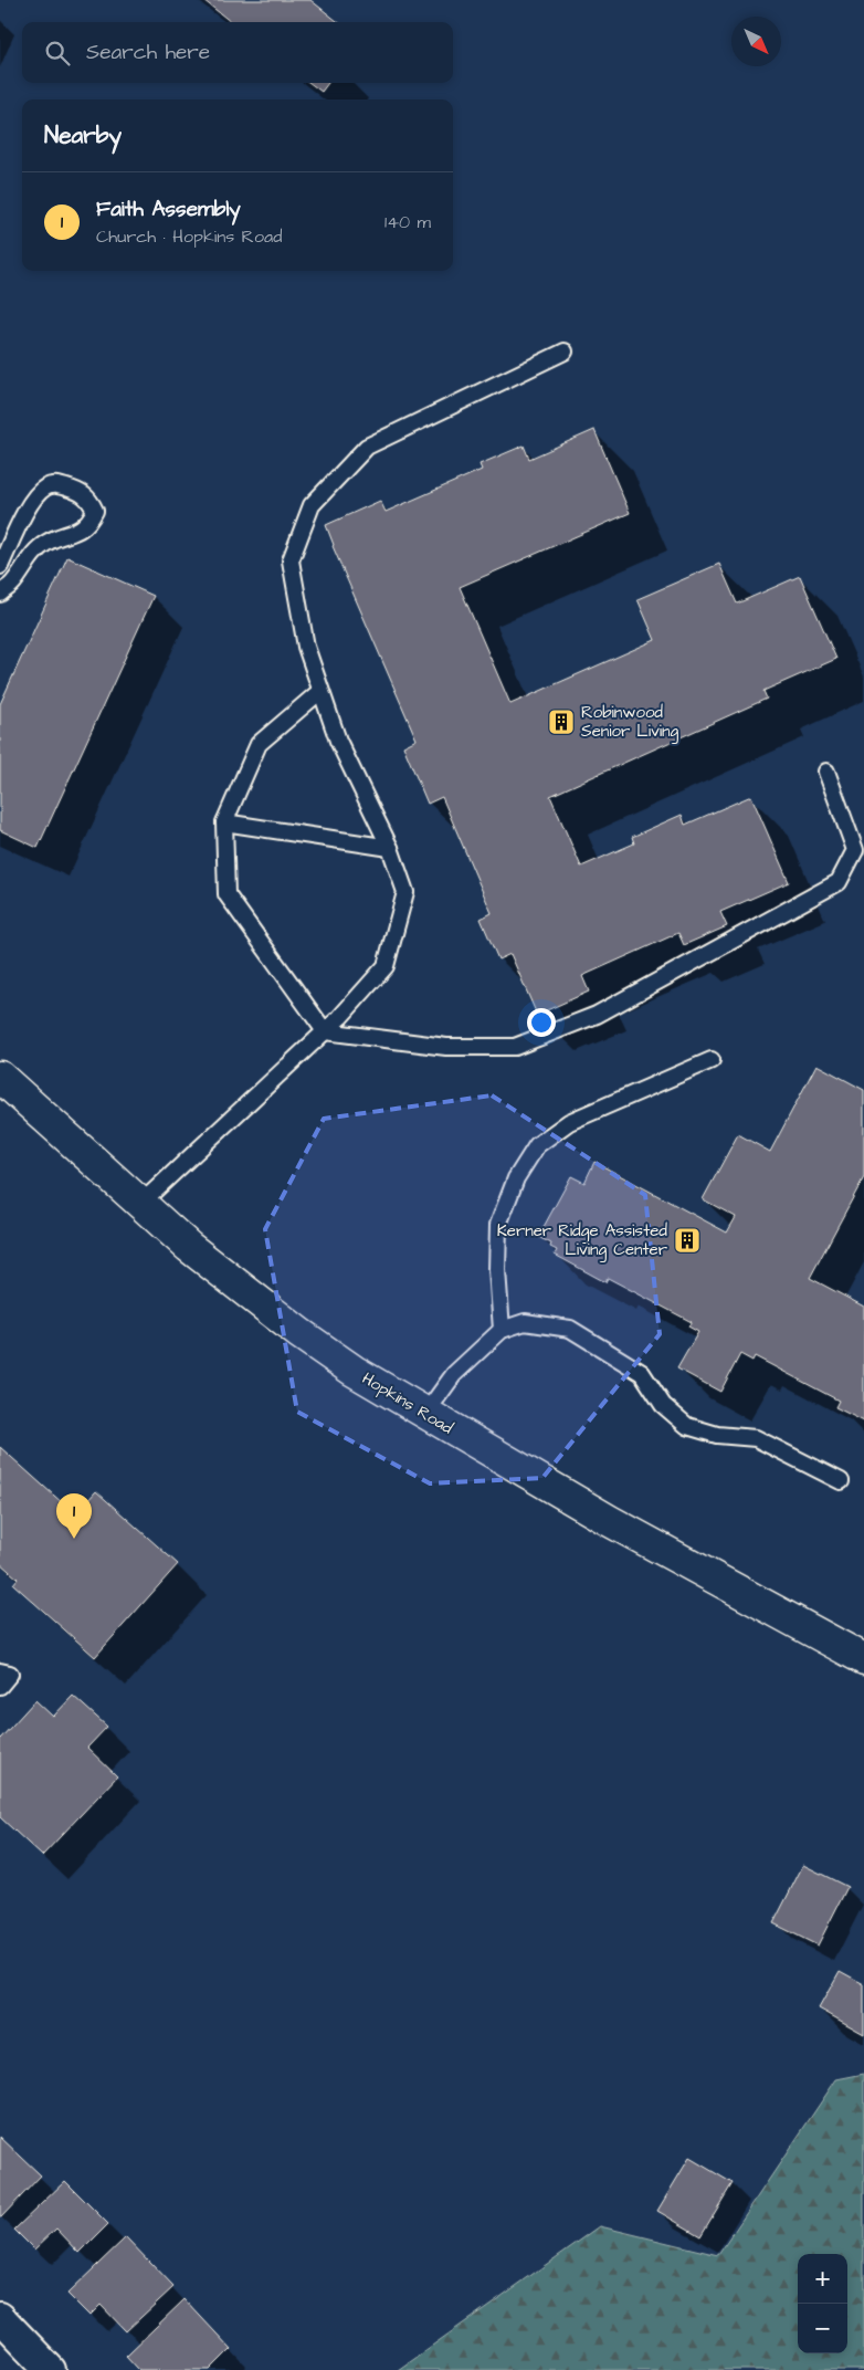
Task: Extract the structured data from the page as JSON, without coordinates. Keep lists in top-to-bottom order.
{
  "streets": {
    "main road": ["Hopkins Road"]
  },
  "places": {
    "building": ["Robinwood Senior Living", "Kerner Ridge Assisted Living Center"]
  },
  "north": "bottom right",
  "page": {
    "search": "Search here",
    "heading": "Nearby",
    "list": [
      {
        "mark": "1",
        "name": "Faith Assembly",
        "note": "Church · Hopkins Road",
        "value": "140 m"
      }
    ],
    "pins": "1",
    "map_buttons": ["+", "−"]
  }
}
